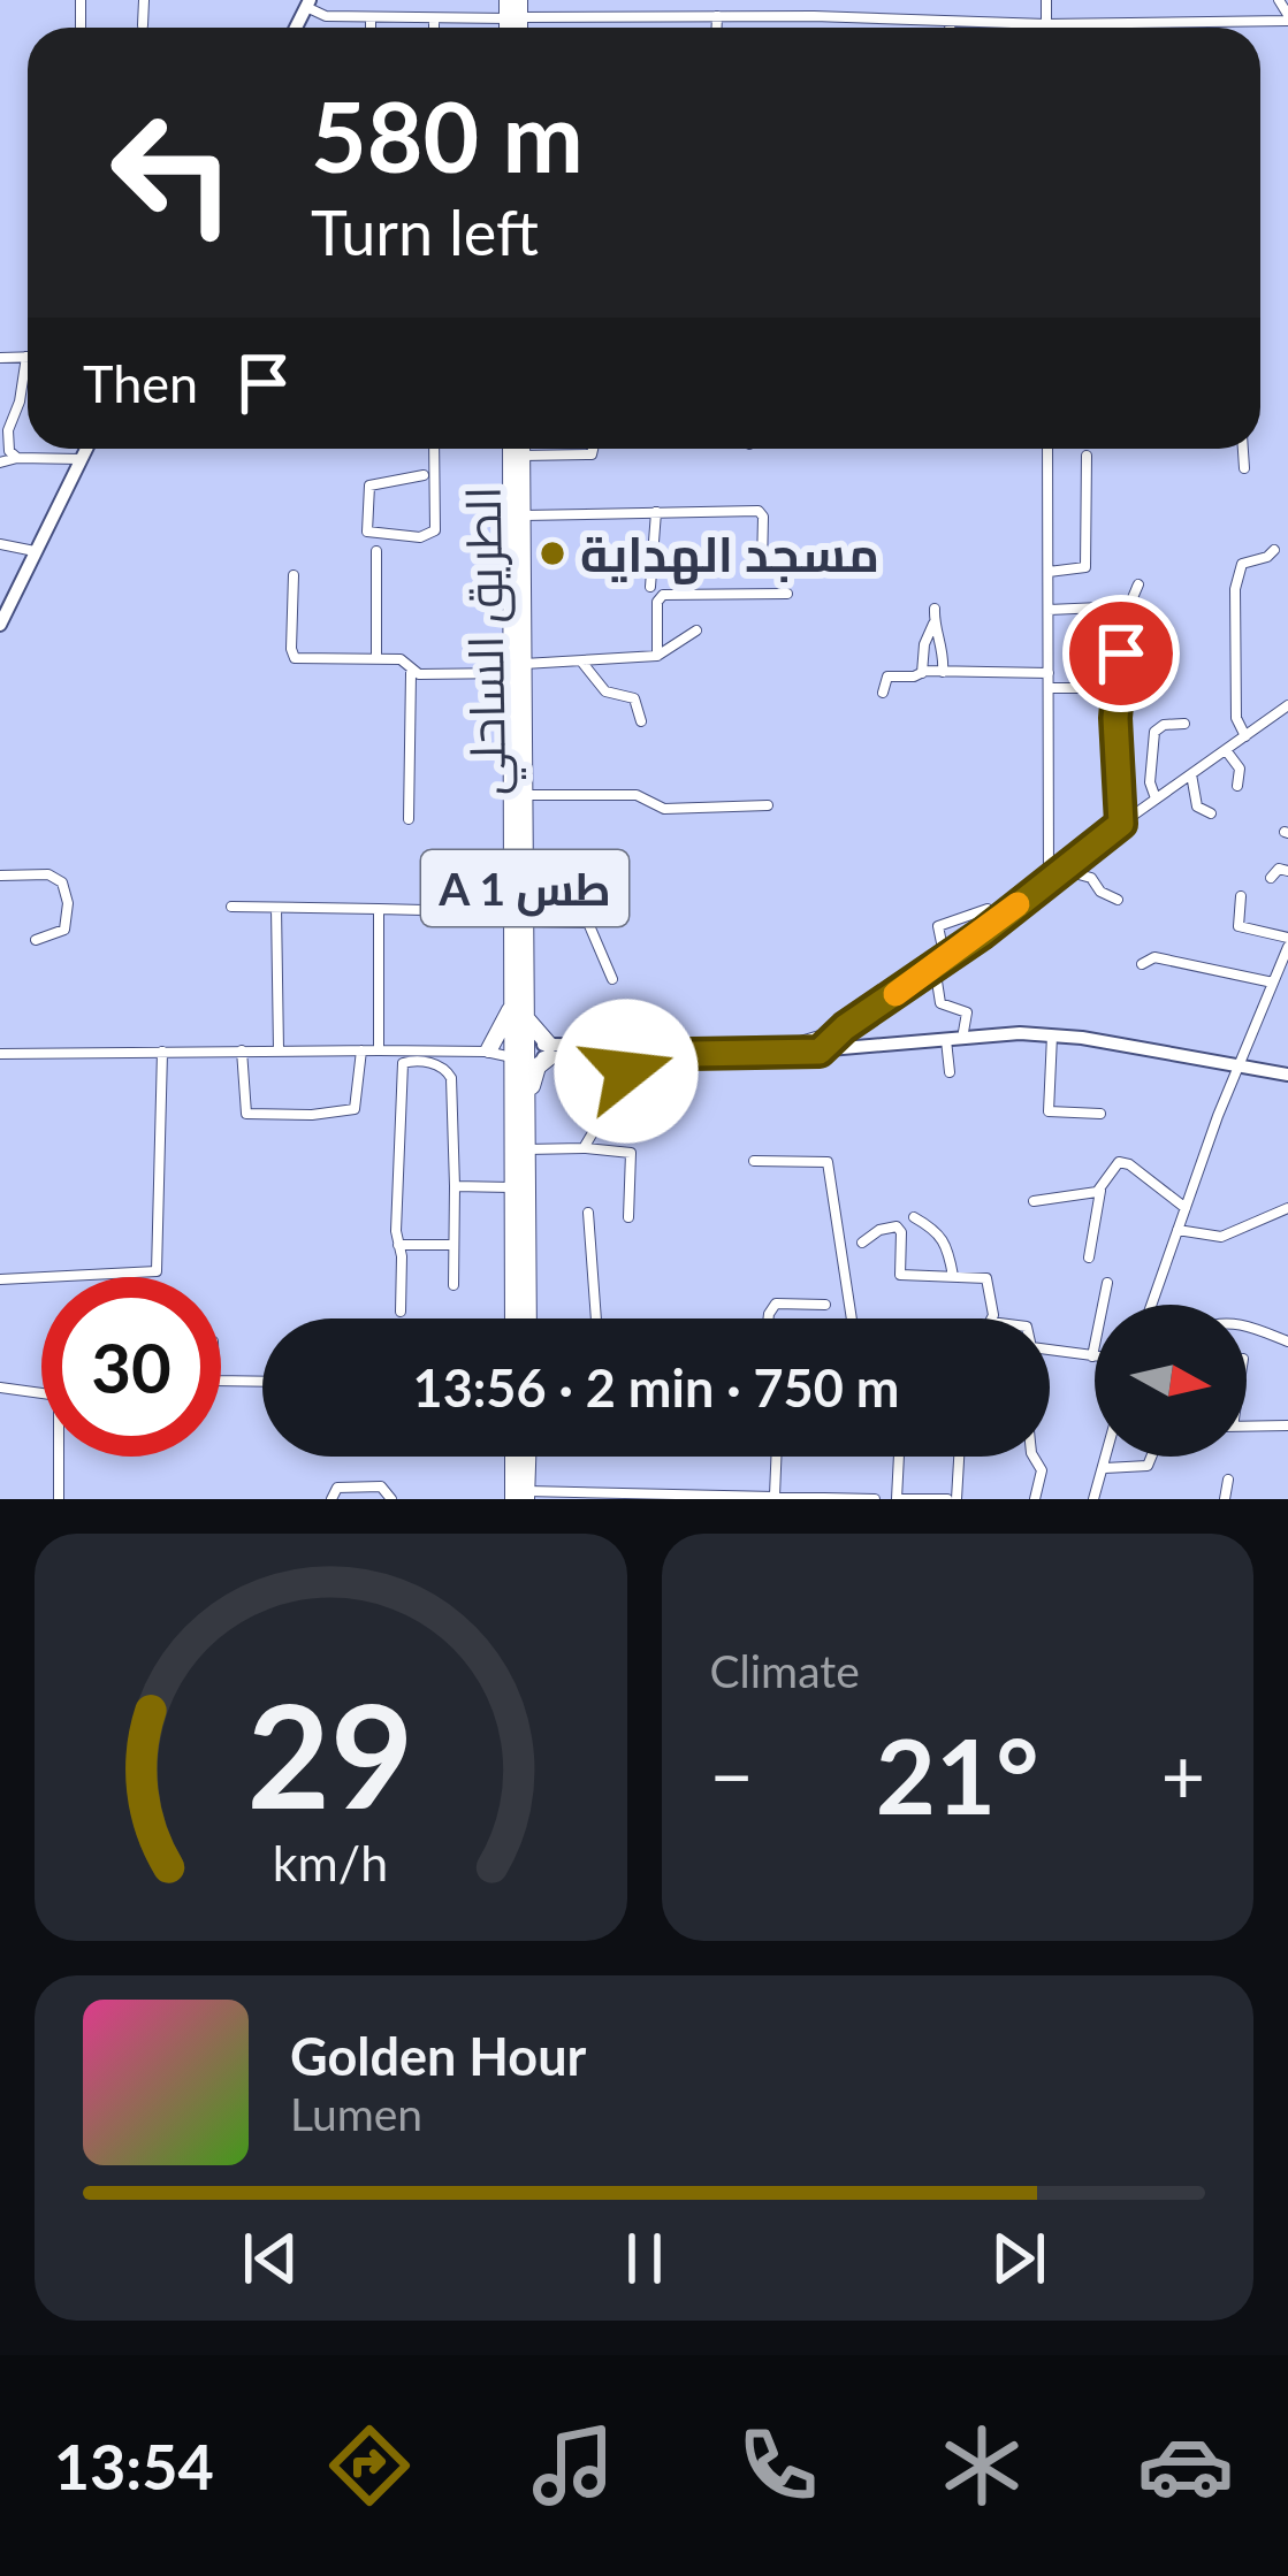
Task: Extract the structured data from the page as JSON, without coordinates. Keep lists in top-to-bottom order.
{
  "streets": {
    "highway": ["الطريق الساحلي", "A 1 طس"]
  },
  "places": ["مسجد الهداية"],
  "north": "right",
  "page": {
    "turn": ["580 m", "Turn left"],
    "then": "Then",
    "limit": "30",
    "trip": "13:56 · 2 min · 750 m",
    "tile": "Climate",
    "heat": ["−", "21°", "+"],
    "song": ["Golden Hour", "Lumen"],
    "tabs": "13:54",
    "gauge": ["29", "km/h"]
  }
}
